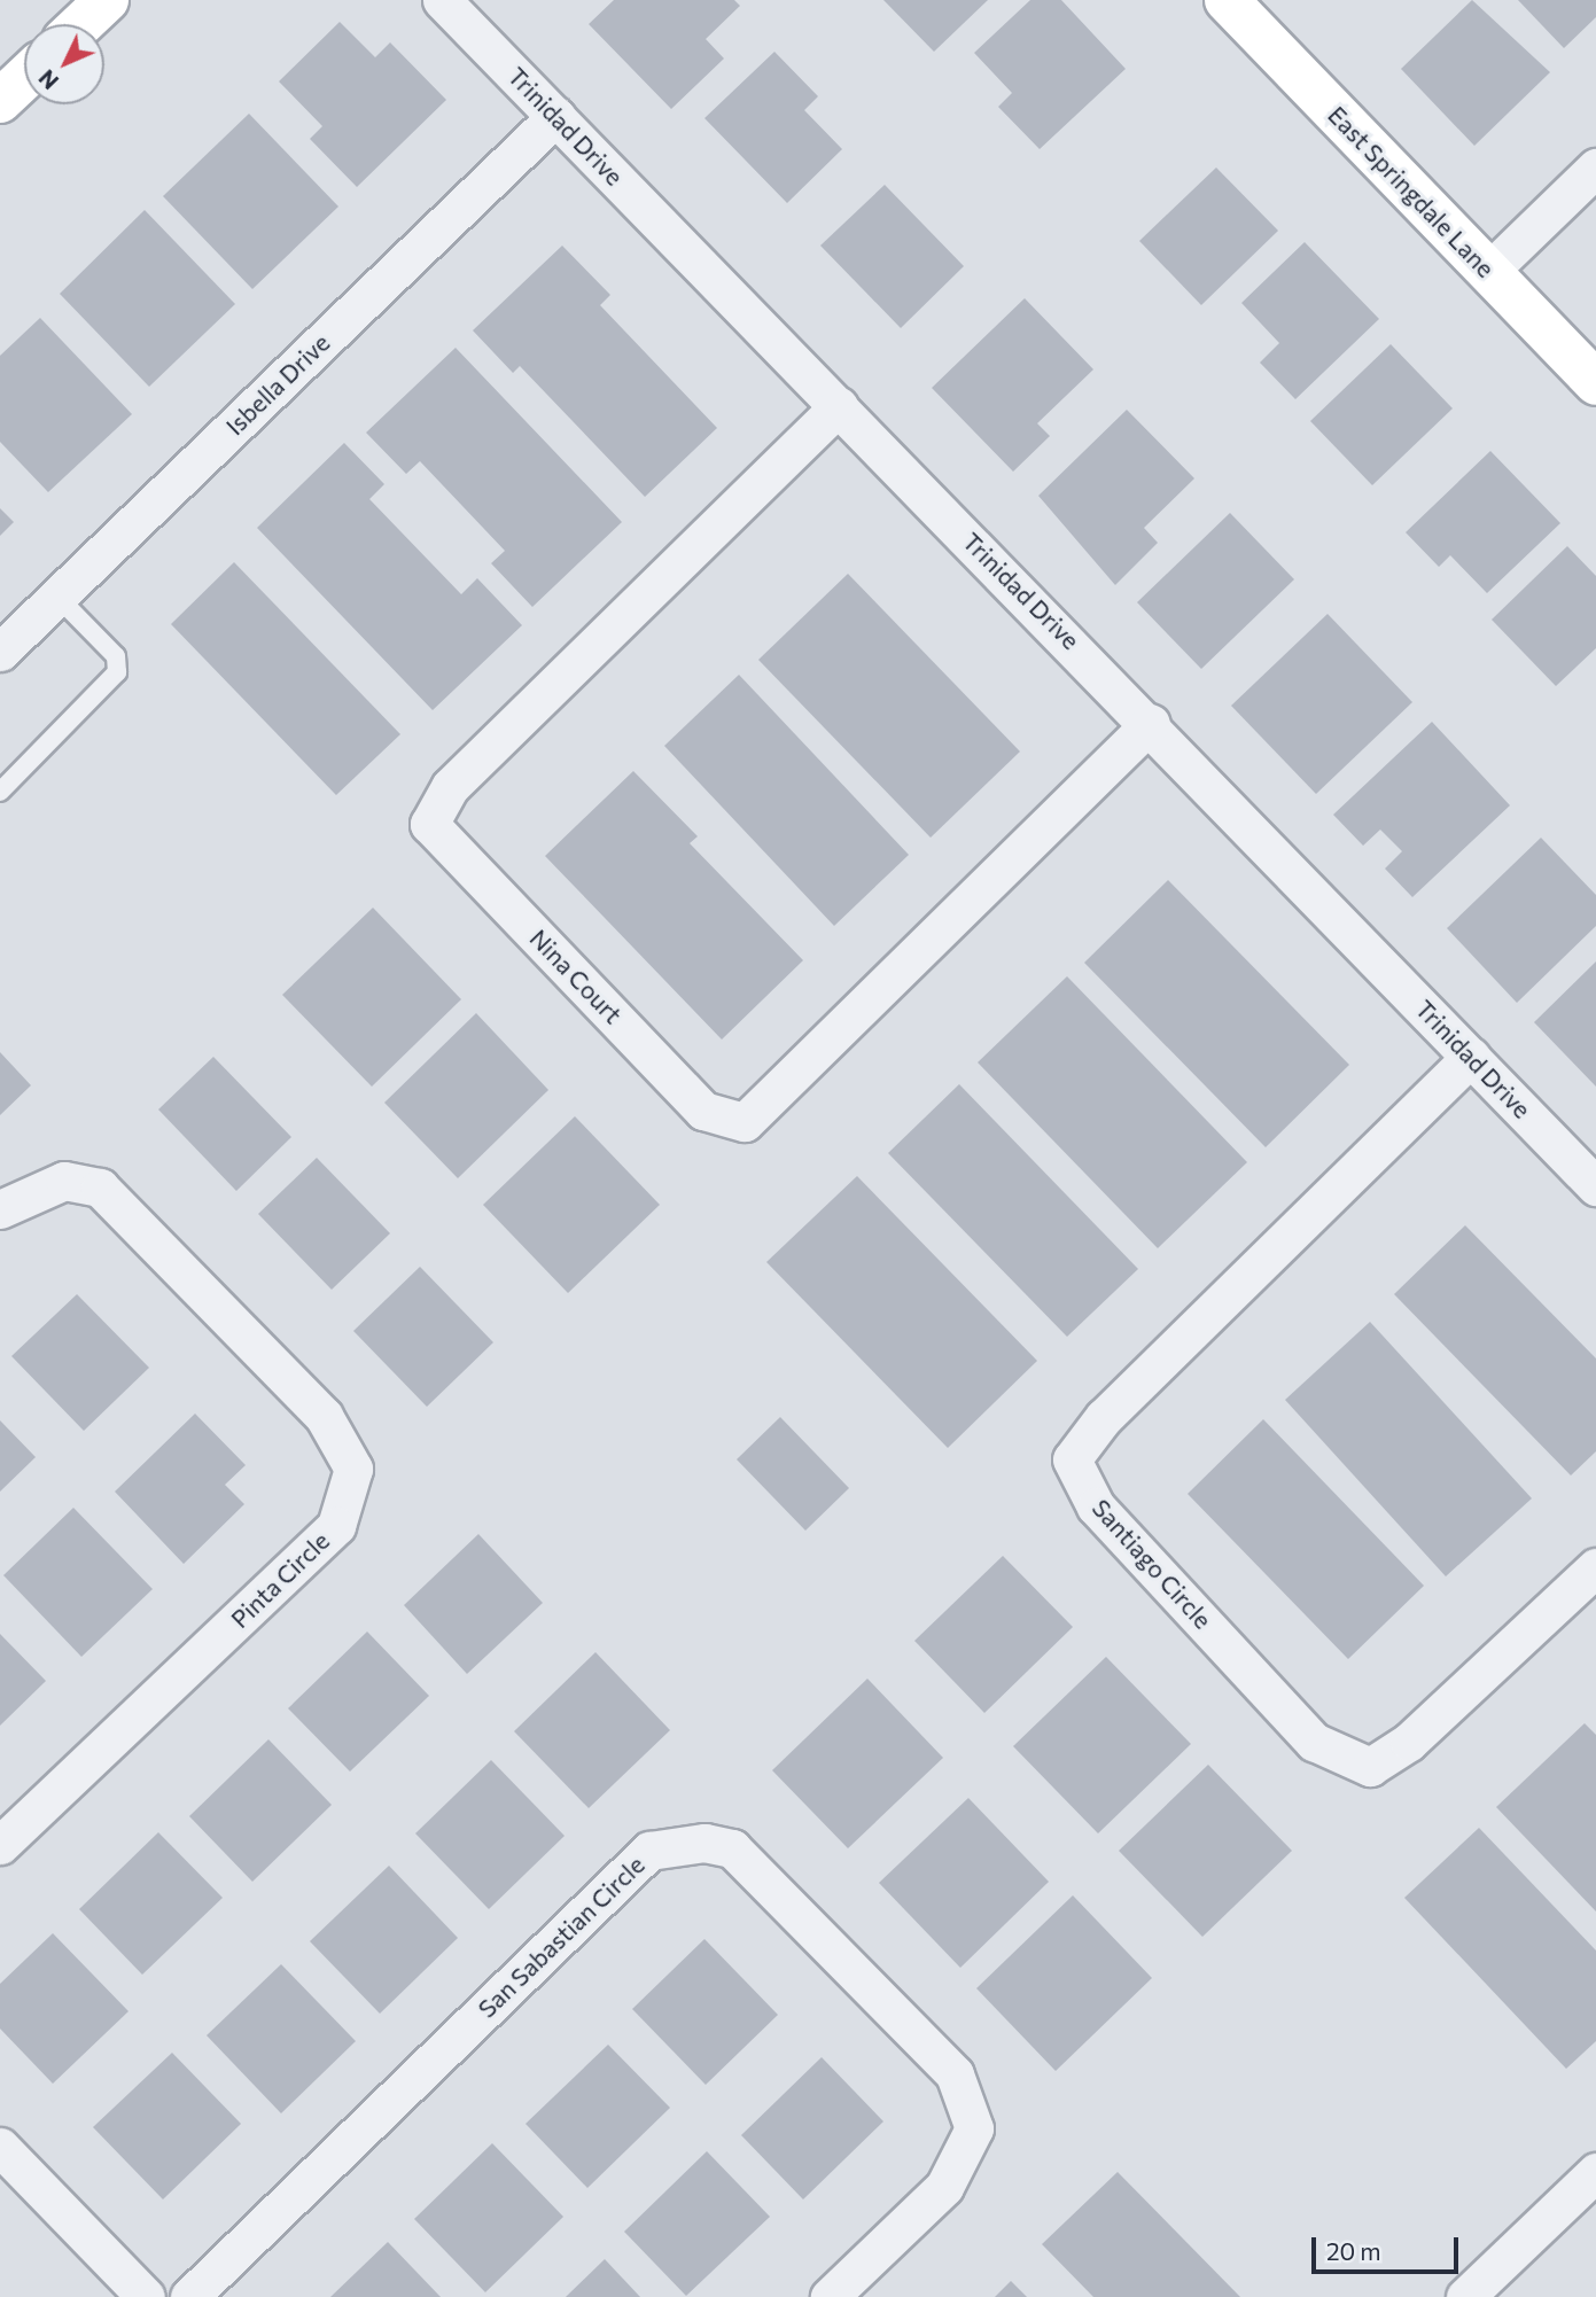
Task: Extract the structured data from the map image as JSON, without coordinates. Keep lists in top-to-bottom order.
{
  "streets": {
    "street": [
      "Trinidad Drive",
      "East Springdale Lane",
      "Isbella Drive",
      "Nina Court",
      "Santiago Circle",
      "Pinta Circle",
      "San Sabastian Circle"
    ]
  },
  "crossings": [
    ["Trinidad Drive", "Isbella Drive"],
    ["Trinidad Drive", "Nina Court"],
    ["Trinidad Drive", "Santiago Circle"]
  ],
  "scale_bar": "20 m",
  "north": "bottom left"
}
